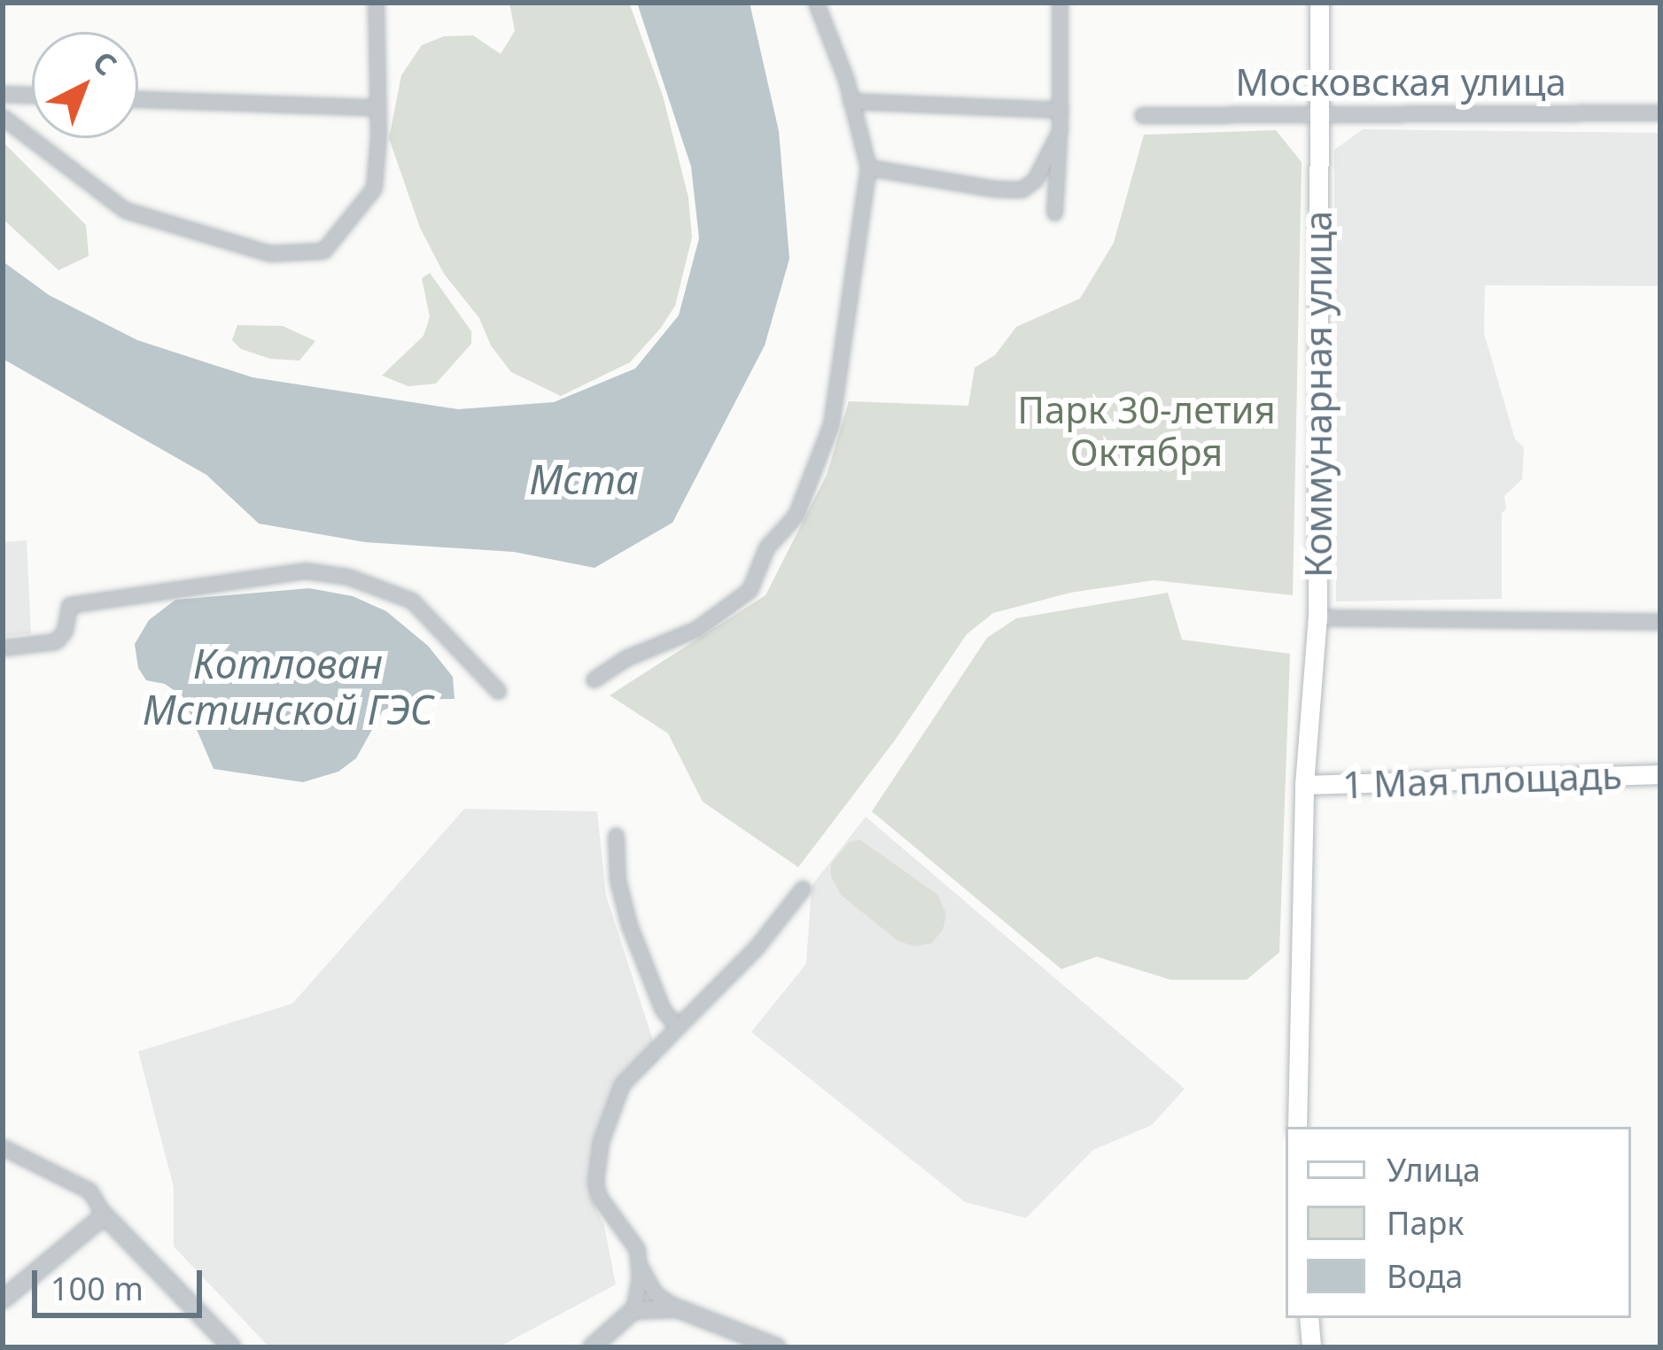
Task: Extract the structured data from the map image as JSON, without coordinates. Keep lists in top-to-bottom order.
{
  "streets": {
    "main road": ["Коммунарная улица", "1 Мая площадь"],
    "street": ["Московская улица"]
  },
  "crossings": [
    ["Московская улица", "Коммунарная улица"],
    ["Коммунарная улица", "1 Мая площадь"]
  ],
  "water": ["Мста", "Котлован Мстинской ГЭС"],
  "parks": ["Парк 30-летия Октября"],
  "legend": ["Улица", "Парк", "Вода"],
  "scale_bar": "100 m",
  "north": "top right"
}
